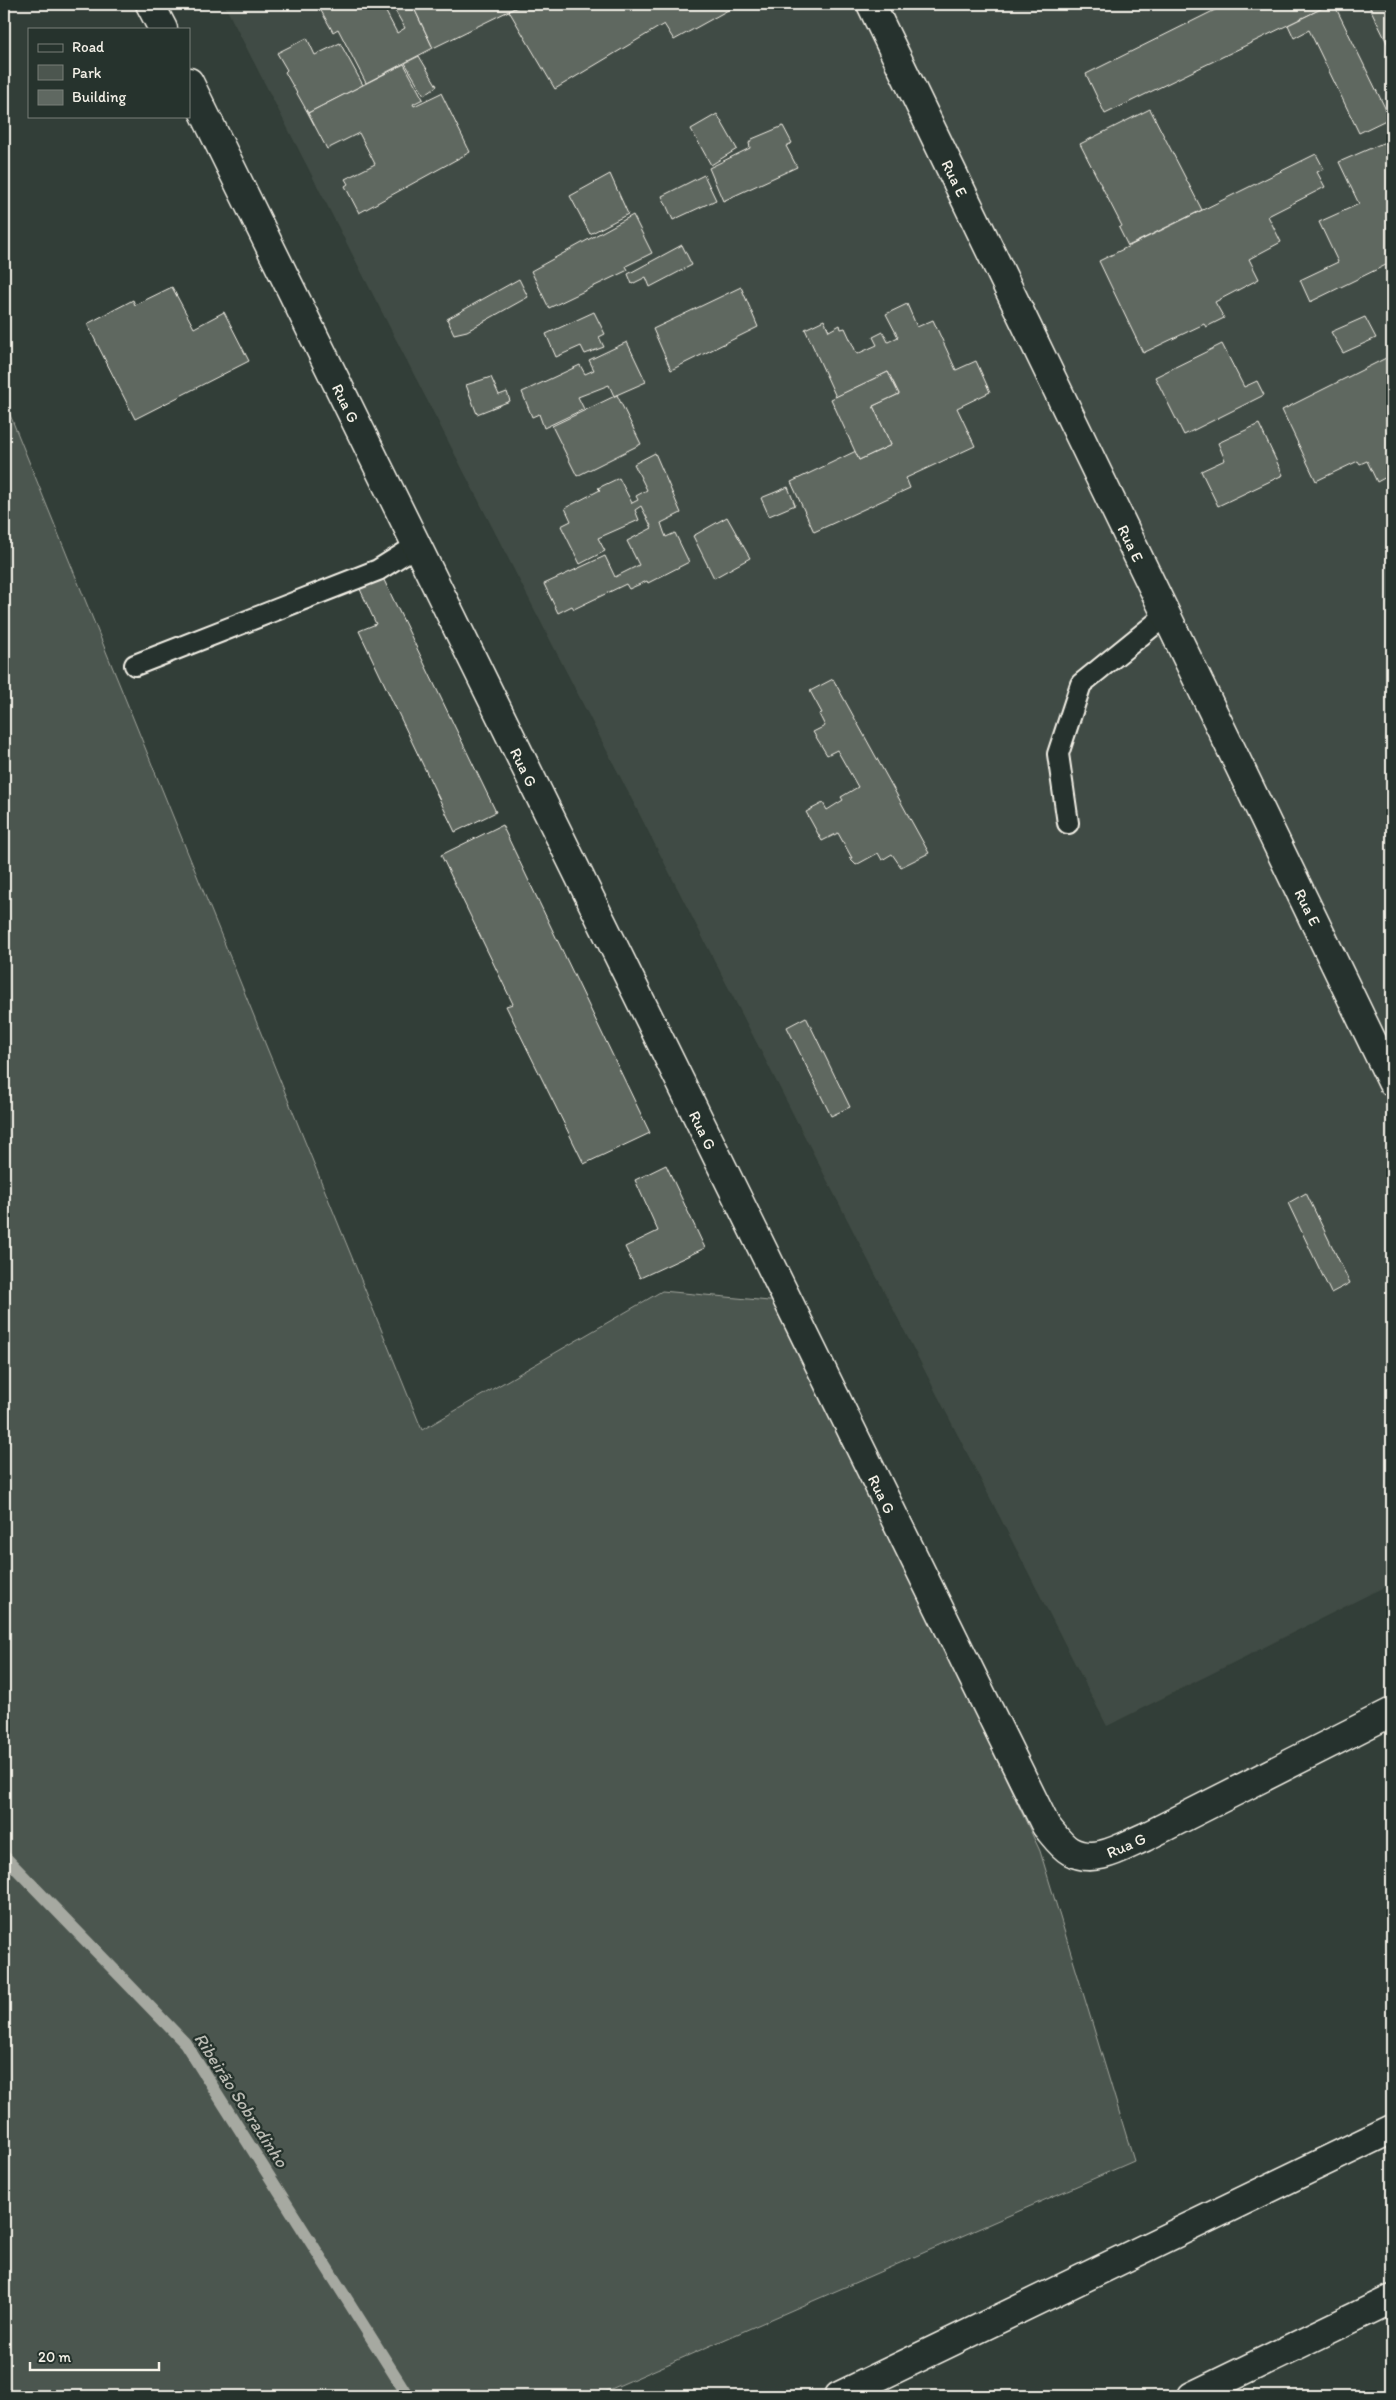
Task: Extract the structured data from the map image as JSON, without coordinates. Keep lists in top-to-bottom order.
{
  "streets": {
    "main road": ["Rua E", "Rua G"]
  },
  "water": ["Ribeirão Sobradinho"],
  "legend": ["Road", "Park", "Building"],
  "scale_bar": "20 m"
}
